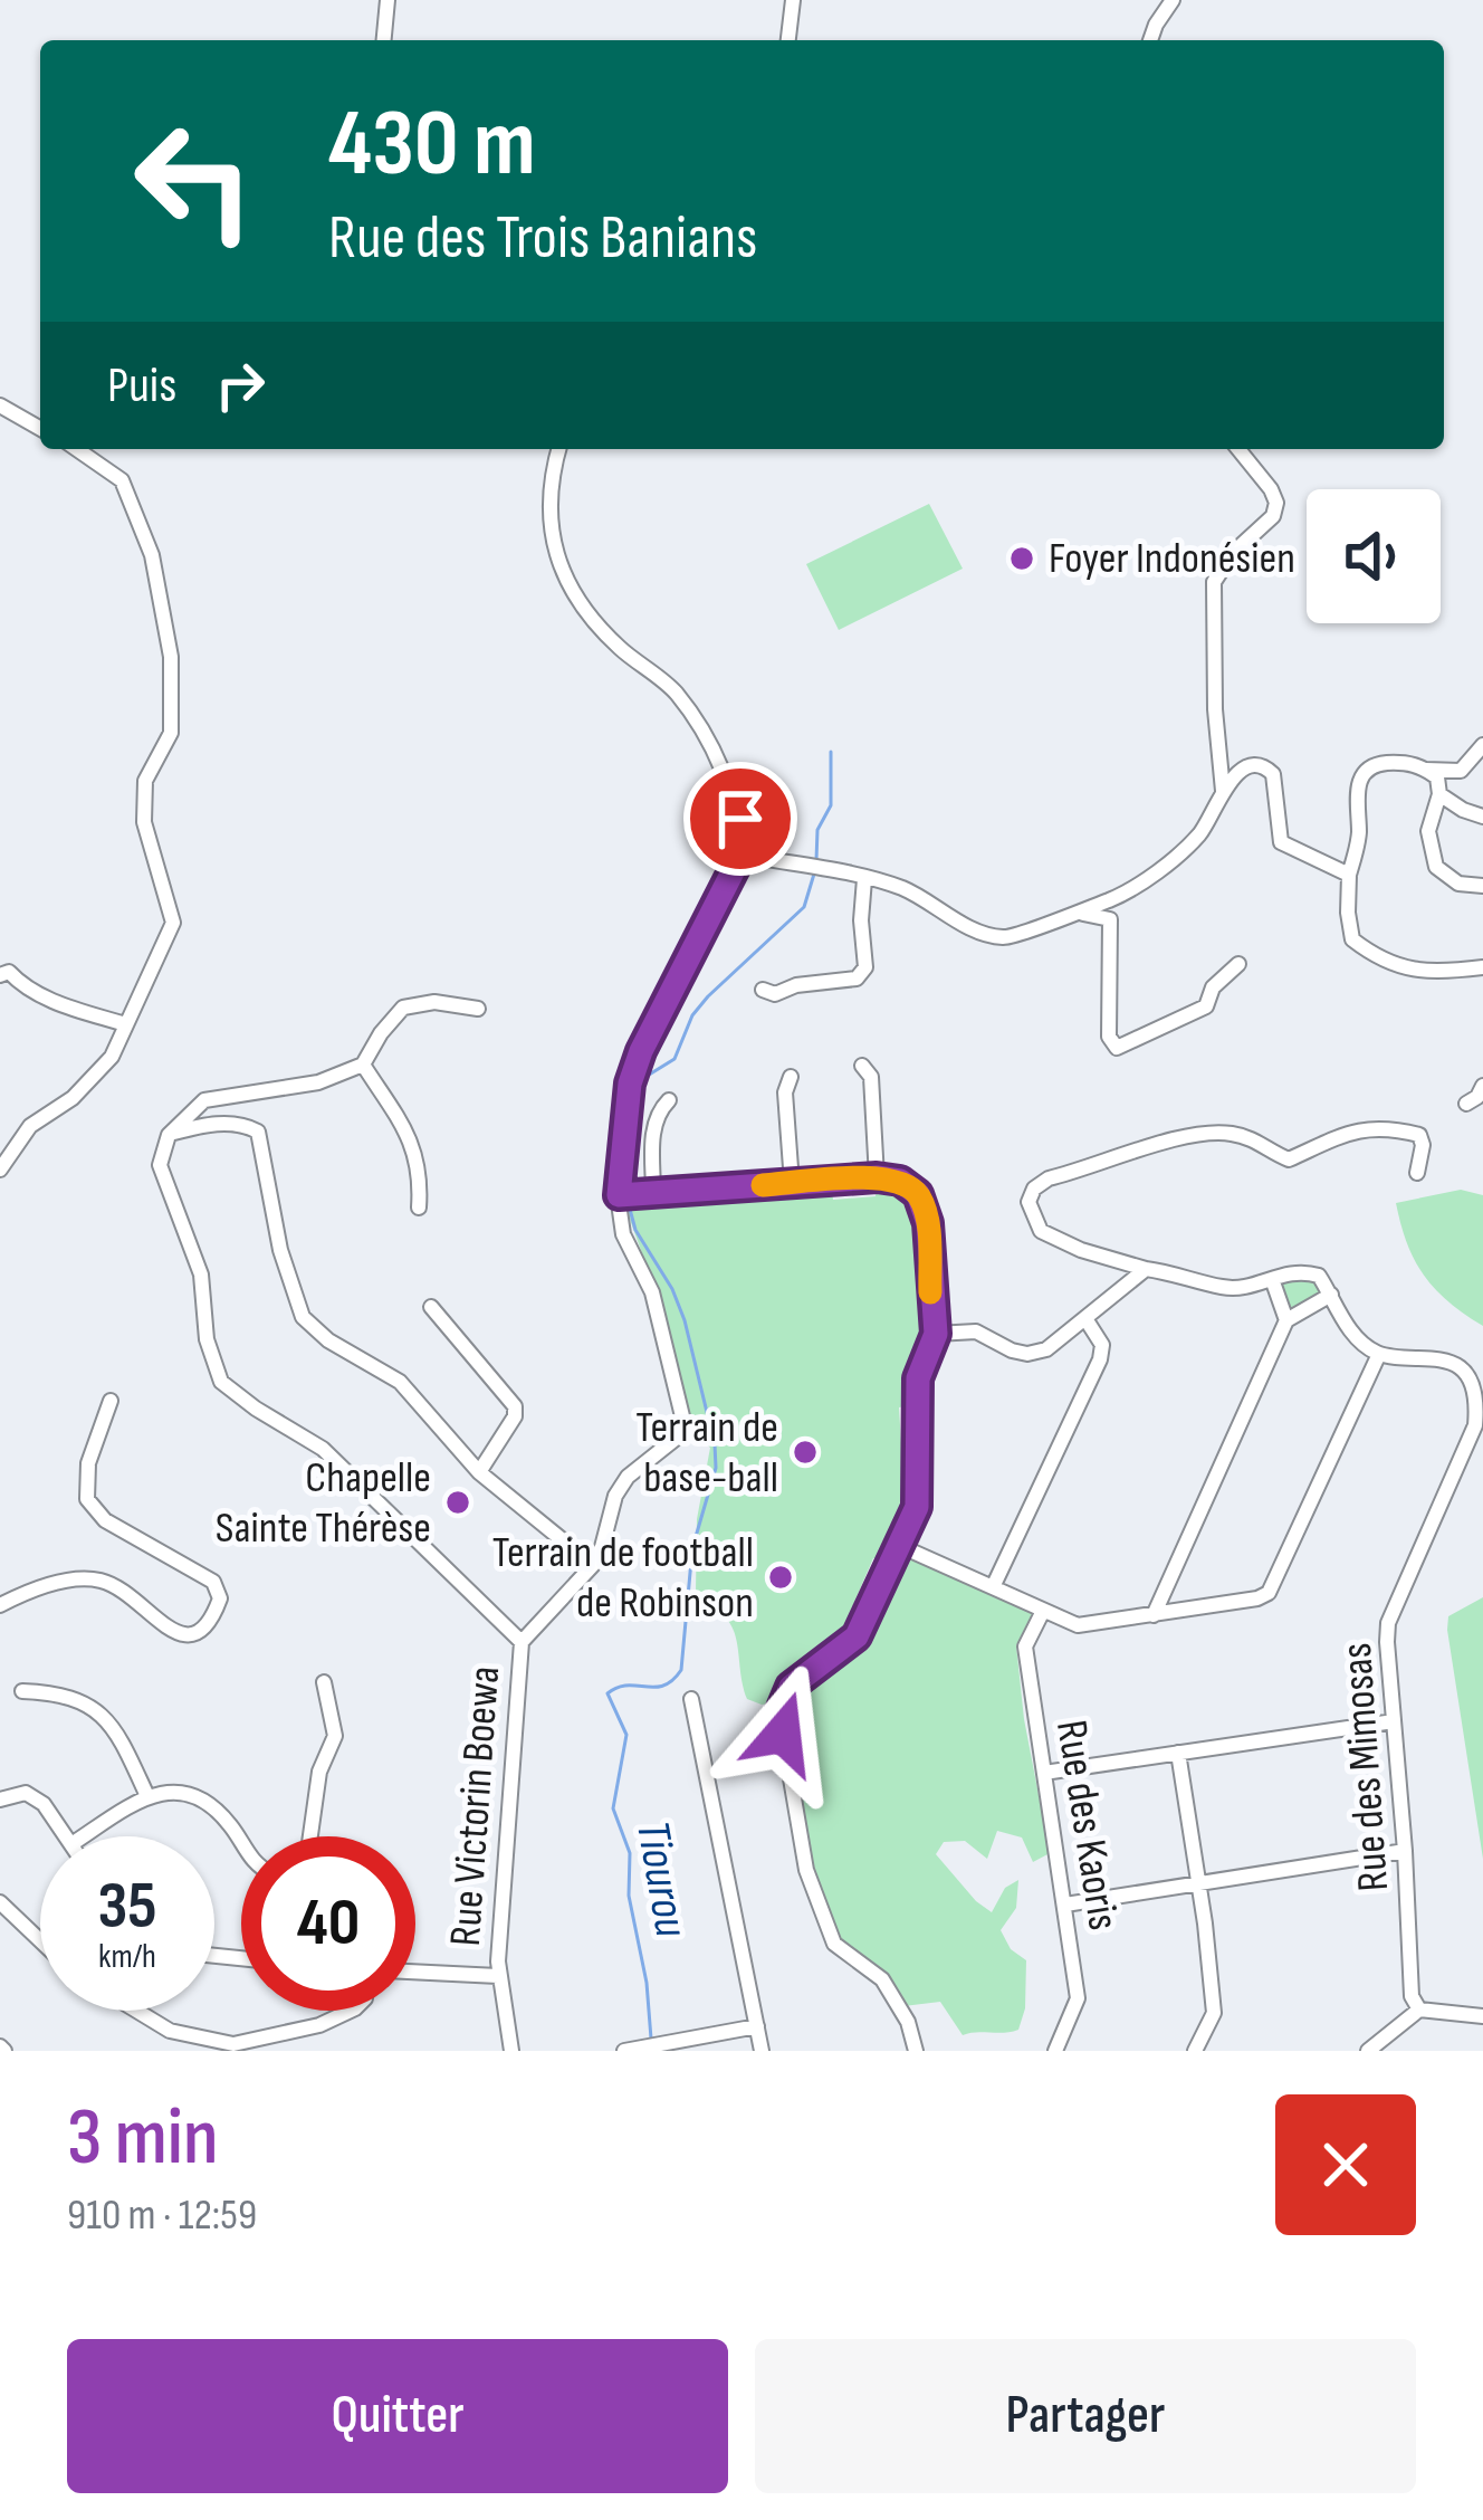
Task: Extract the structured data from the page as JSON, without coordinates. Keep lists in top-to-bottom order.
{
  "streets": {
    "street": ["Rue des Mimosas", "Rue Victorin Boewa", "Rue des Kaoris"]
  },
  "water": ["Tiourou"],
  "places": [
    "Foyer Indonésien",
    "Terrain de base-ball",
    "Chapelle Sainte Thérèse",
    "Terrain de football de Robinson"
  ],
  "page": {
    "turn": ["430 m", "Rue des Trois Banians"],
    "then": "Puis",
    "speed": "35 km/h",
    "limit": "40",
    "heading": ["3 min", "910 m · 12:59"],
    "buttons": ["Quitter", "Partager"]
  }
}
